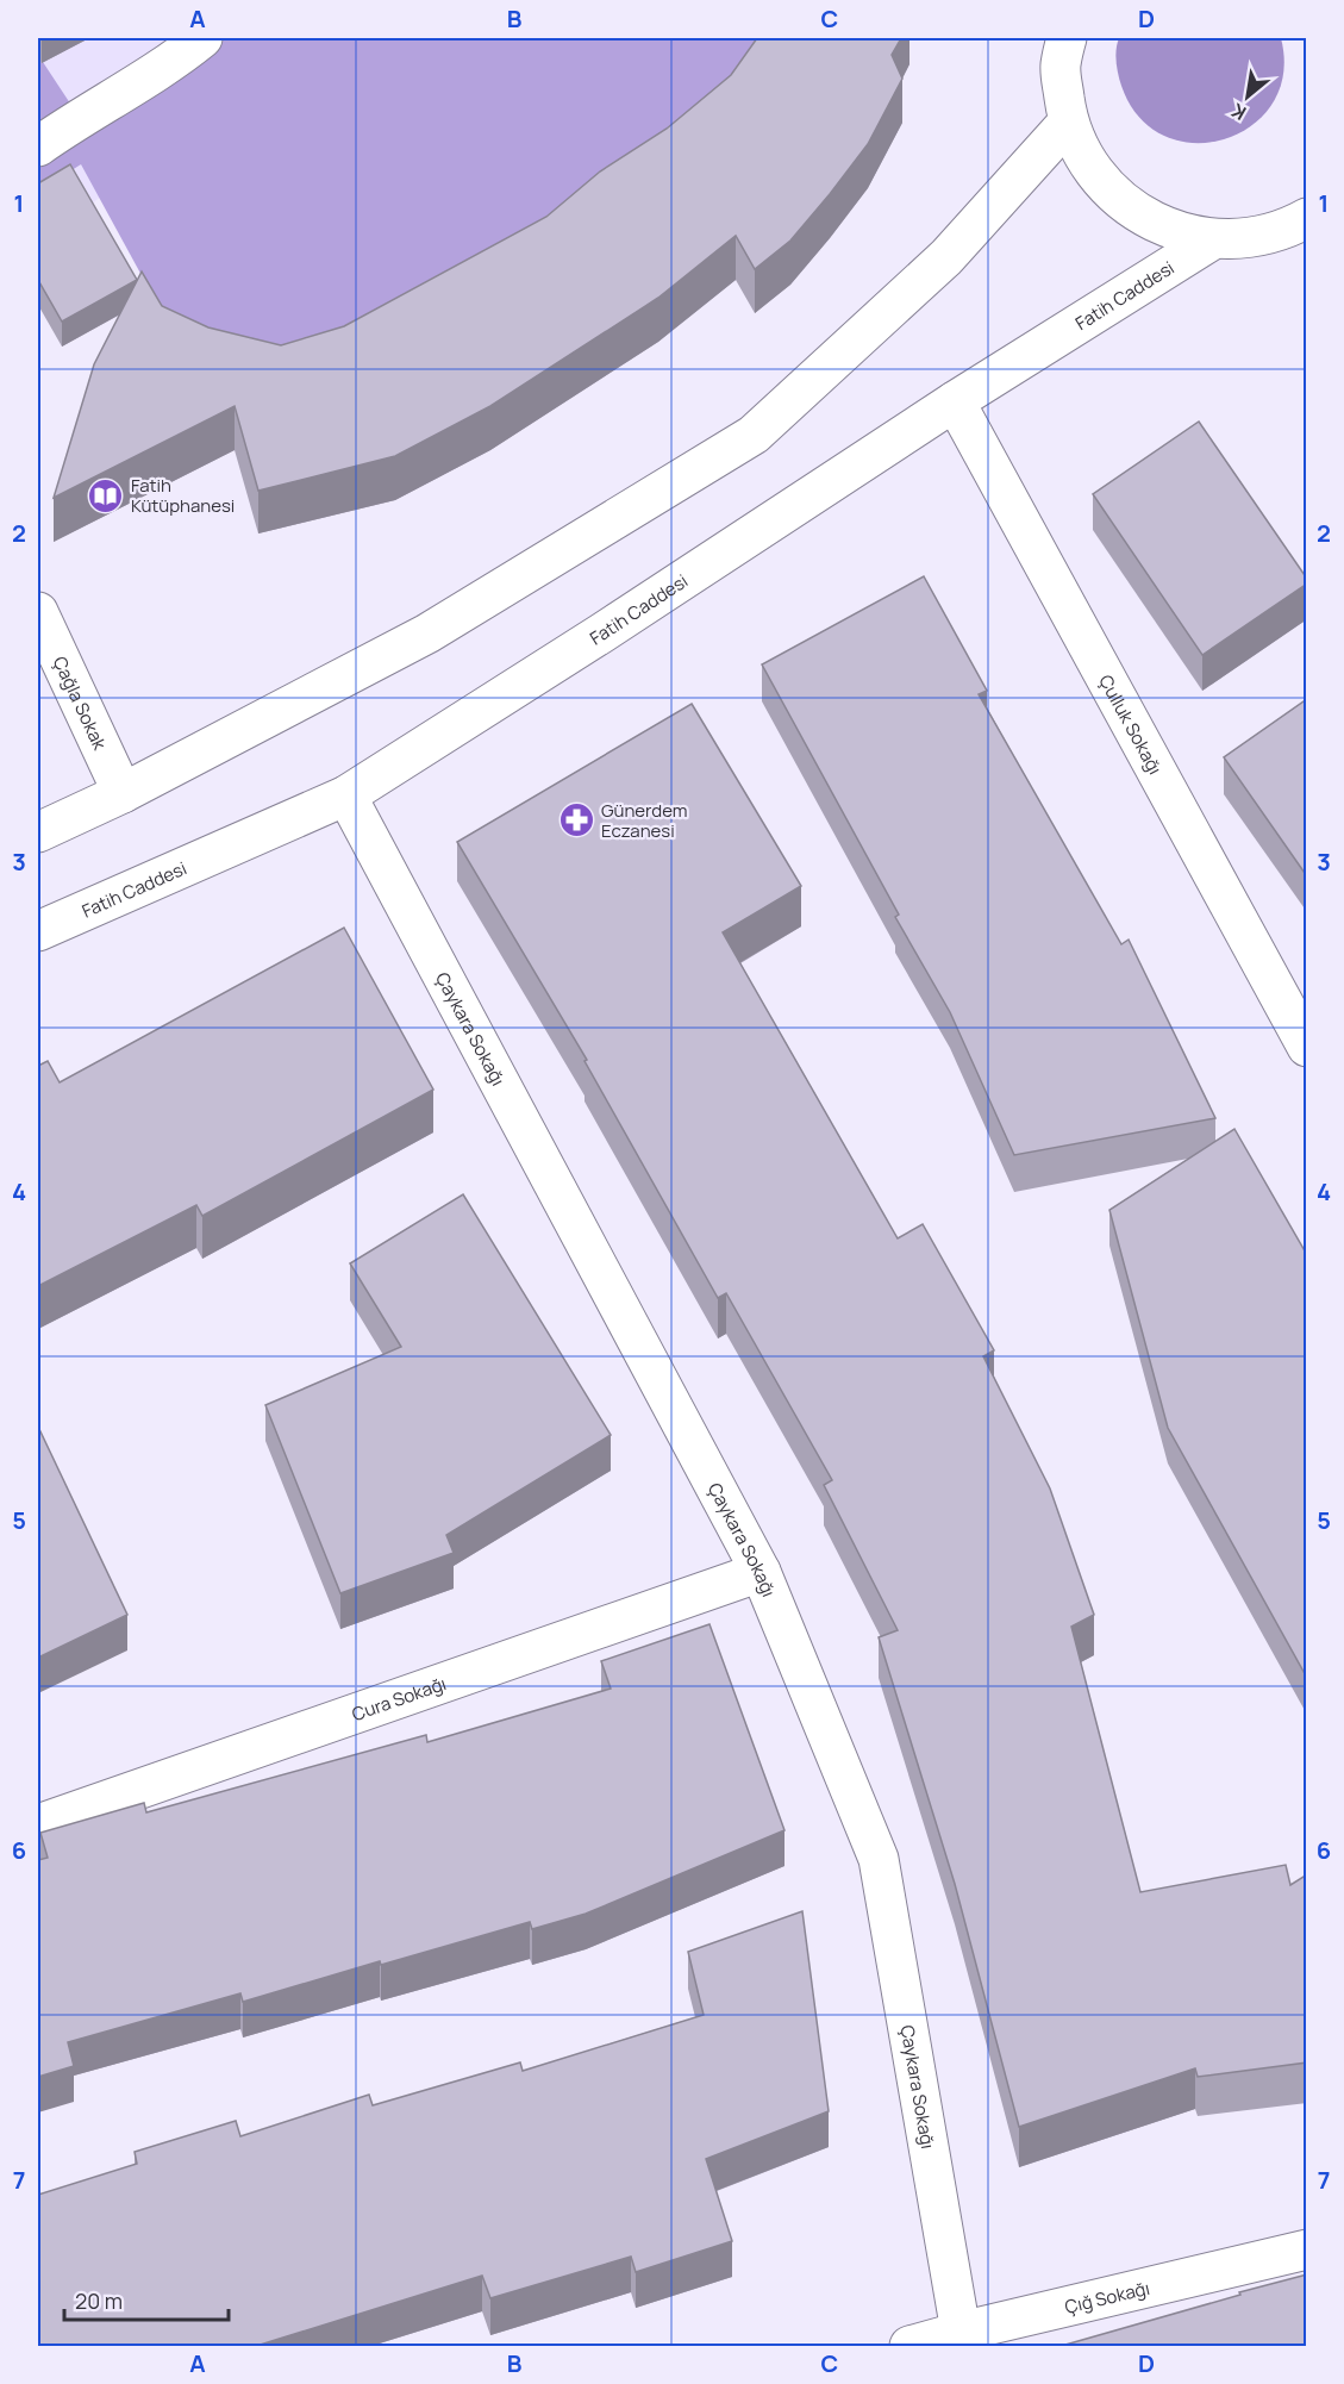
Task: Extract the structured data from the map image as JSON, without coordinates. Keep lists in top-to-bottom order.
{
  "streets": {
    "street": [
      "Fatih Caddesi",
      "Çağla Sokak",
      "Çulluk Sokağı",
      "Çaykara Sokağı",
      "Cura Sokağı",
      "Çığ Sokağı"
    ]
  },
  "crossings": [
    ["Fatih Caddesi", "Çulluk Sokağı"],
    ["Fatih Caddesi", "Çaykara Sokağı"],
    ["Çaykara Sokağı", "Cura Sokağı"],
    ["Çaykara Sokağı", "Çığ Sokağı"]
  ],
  "places": {
    "library": ["Fatih Kütüphanesi"],
    "pharmacy": ["Günerdem Eczanesi"]
  },
  "scale_bar": "20 m",
  "north": "bottom left",
  "grid": {
    "columns": [
      "A",
      "B",
      "C",
      "D"
    ],
    "rows": [
      "1",
      "2",
      "3",
      "4",
      "5",
      "6",
      "7"
    ]
  }
}
